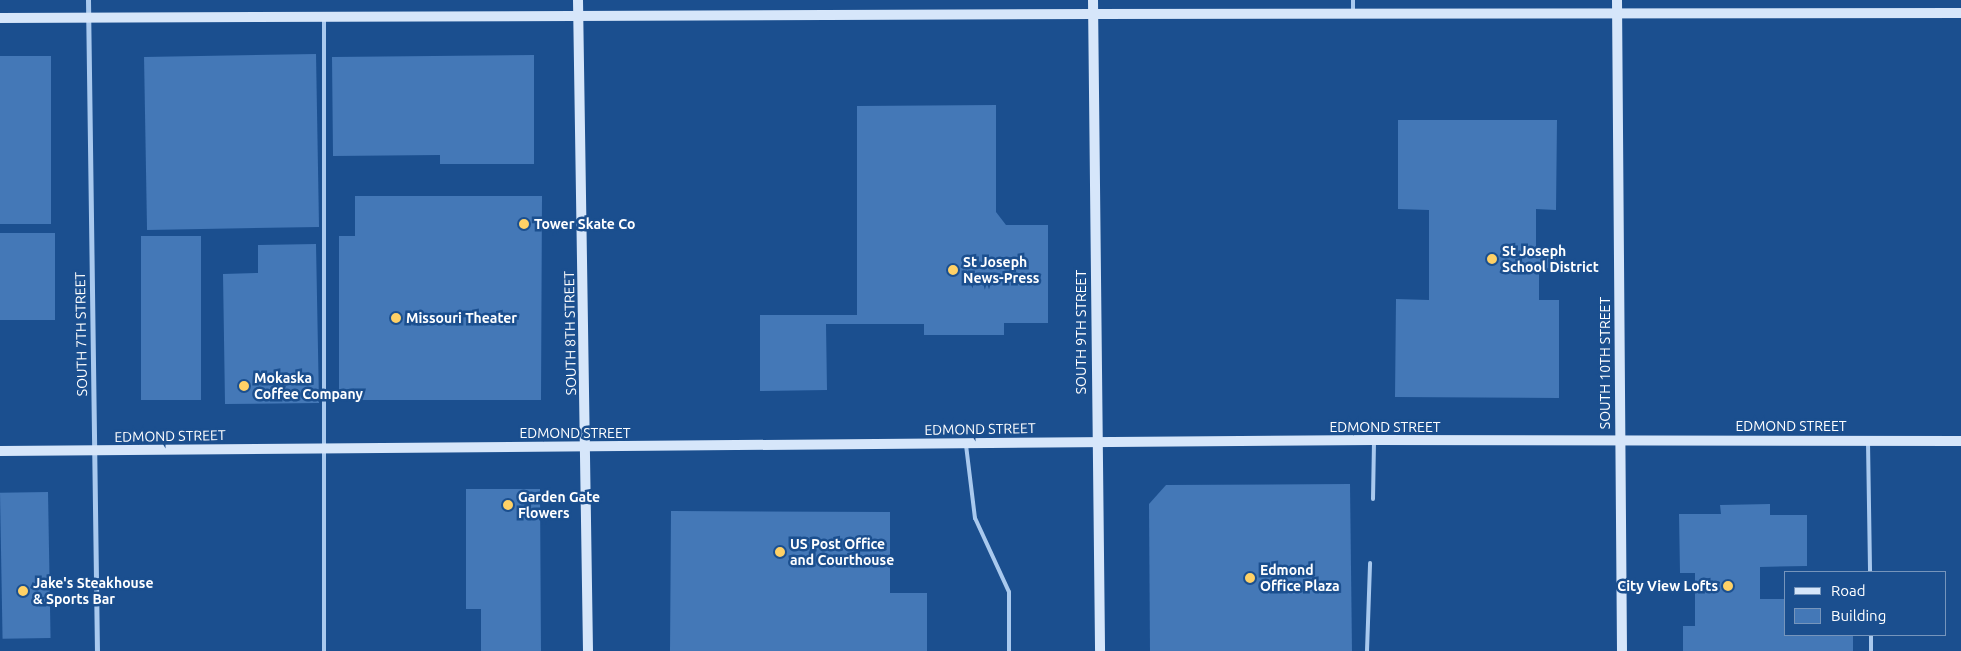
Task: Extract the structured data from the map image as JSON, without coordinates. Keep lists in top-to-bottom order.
{
  "streets": {
    "street": [
      "SOUTH 9TH STREET",
      "SOUTH 8TH STREET",
      "SOUTH 7TH STREET",
      "SOUTH 10TH STREET",
      "EDMOND STREET"
    ]
  },
  "crossings": [
    ["SOUTH 9TH STREET", "EDMOND STREET"],
    ["SOUTH 8TH STREET", "EDMOND STREET"],
    ["SOUTH 7TH STREET", "EDMOND STREET"],
    ["SOUTH 10TH STREET", "EDMOND STREET"]
  ],
  "places": [
    "Tower Skate Co",
    "St Joseph School District",
    "St Joseph News-Press",
    "Missouri Theater",
    "Mokaska Coffee Company",
    "Garden Gate Flowers",
    "US Post Office and Courthouse",
    "Edmond Office Plaza",
    "City View Lofts",
    "Jake's Steakhouse & Sports Bar"
  ],
  "legend": ["Road", "Building"]
}
